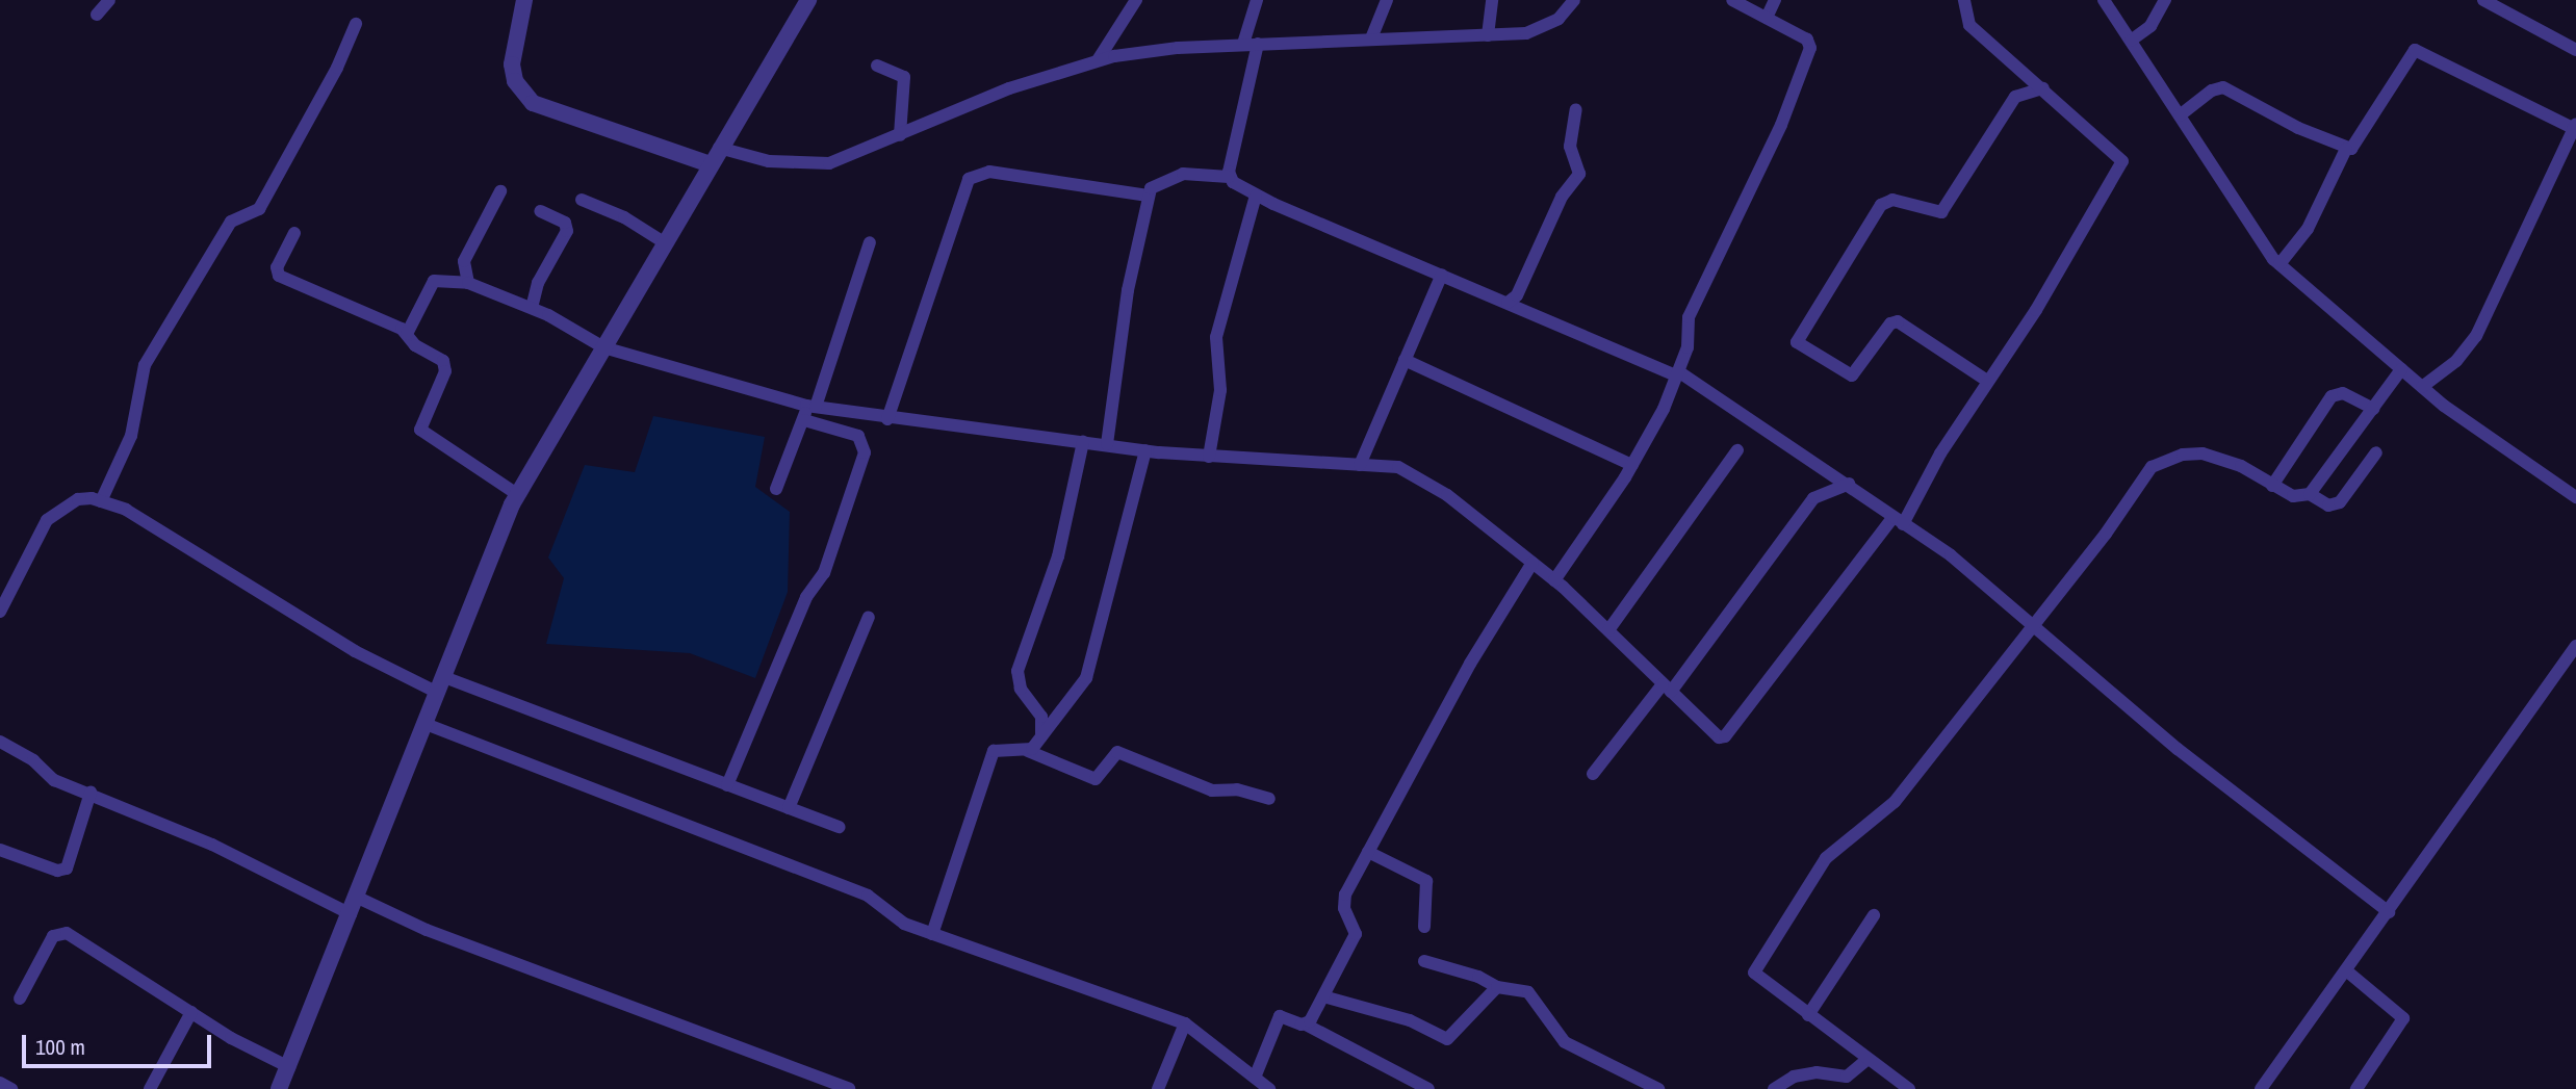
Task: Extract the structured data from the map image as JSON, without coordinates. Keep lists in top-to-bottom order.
{
  "scale_bar": "100 m"
}
